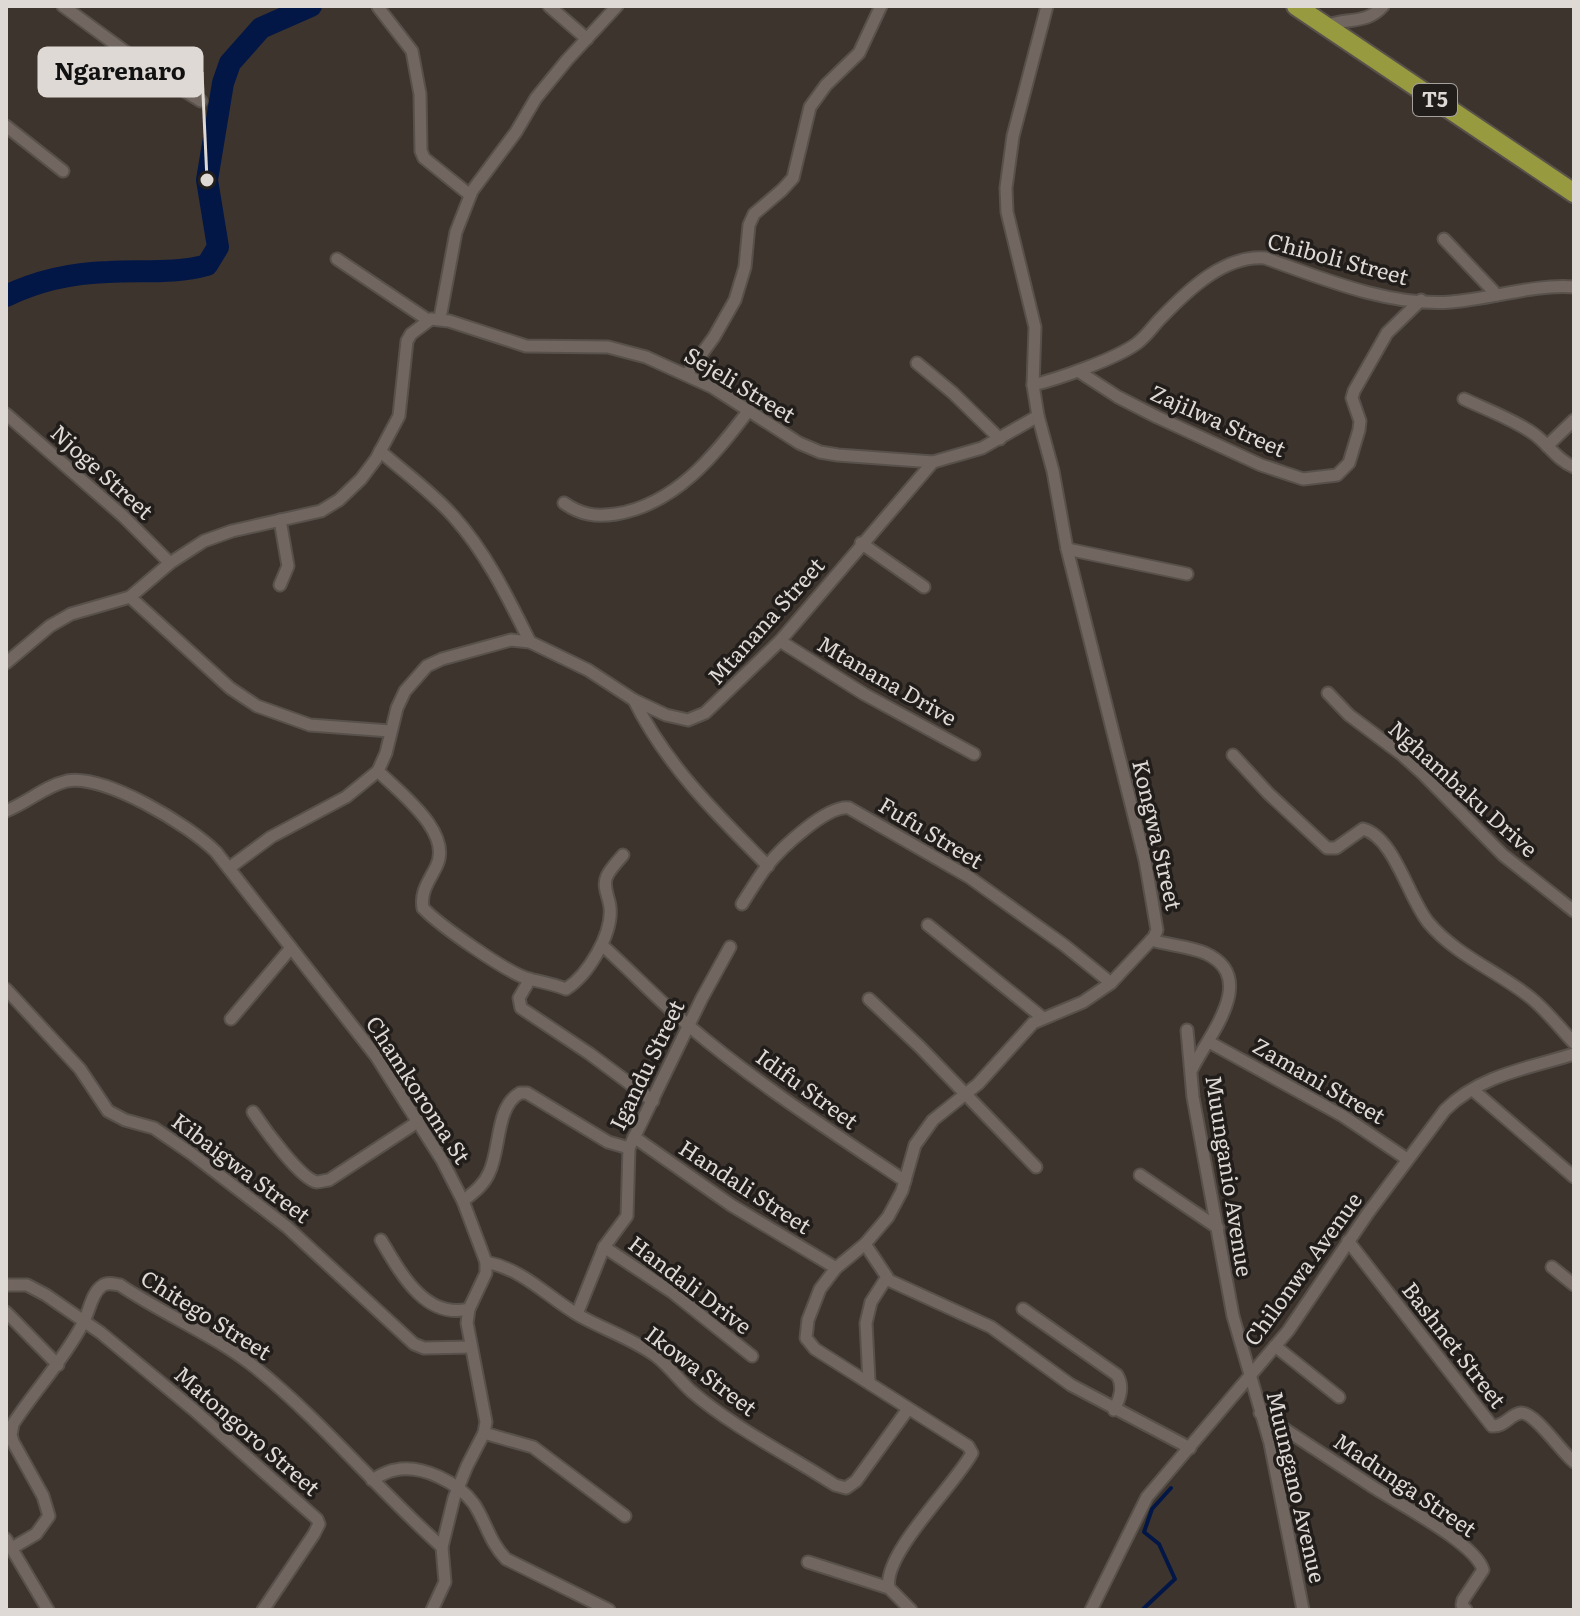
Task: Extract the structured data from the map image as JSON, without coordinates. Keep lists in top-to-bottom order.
{
  "streets": {
    "highway": ["T5"],
    "street": [
      "Chiboli Street",
      "Sejeli Street",
      "Zajilwa Street",
      "Njoge Street",
      "Mtanana Street",
      "Mtanana Drive",
      "Nghambaku Drive",
      "Fufu Street",
      "Kongwa Street",
      "Igandu Street",
      "Zamani Street",
      "Idifu Street",
      "Chamkoroma St",
      "Kibaigwa Street",
      "Muunganio Avenue",
      "Handali Street",
      "Chilonwa Avenue",
      "Handali Drive",
      "Chitego Street",
      "Bashnet Street",
      "Ikowa Street",
      "Matongoro Street",
      "Madunga Street",
      "Muungano Avenue"
    ]
  },
  "crossings": [
    ["Chiboli Street", "Zajilwa Street"],
    ["Chiboli Street", "Kongwa Street"],
    ["Sejeli Street", "Mtanana Street"],
    ["Sejeli Street", "Kongwa Street"],
    ["Mtanana Street", "Mtanana Drive"],
    ["Fufu Street", "Kongwa Street"],
    ["Kongwa Street", "Idifu Street"],
    ["Kongwa Street", "Handali Street"],
    ["Kongwa Street", "Ikowa Street"],
    ["Igandu Street", "Idifu Street"],
    ["Igandu Street", "Chamkoroma St"],
    ["Igandu Street", "Handali Street"],
    ["Zamani Street", "Chilonwa Avenue"],
    ["Chamkoroma St", "Ikowa Street"],
    ["Muunganio Avenue", "Chilonwa Avenue"],
    ["Muunganio Avenue", "Muungano Avenue"],
    ["Chilonwa Avenue", "Bashnet Street"],
    ["Chilonwa Avenue", "Muungano Avenue"],
    ["Chitego Street", "Matongoro Street"],
    ["Madunga Street", "Muungano Avenue"]
  ],
  "places": ["Ngarenaro"]
}
